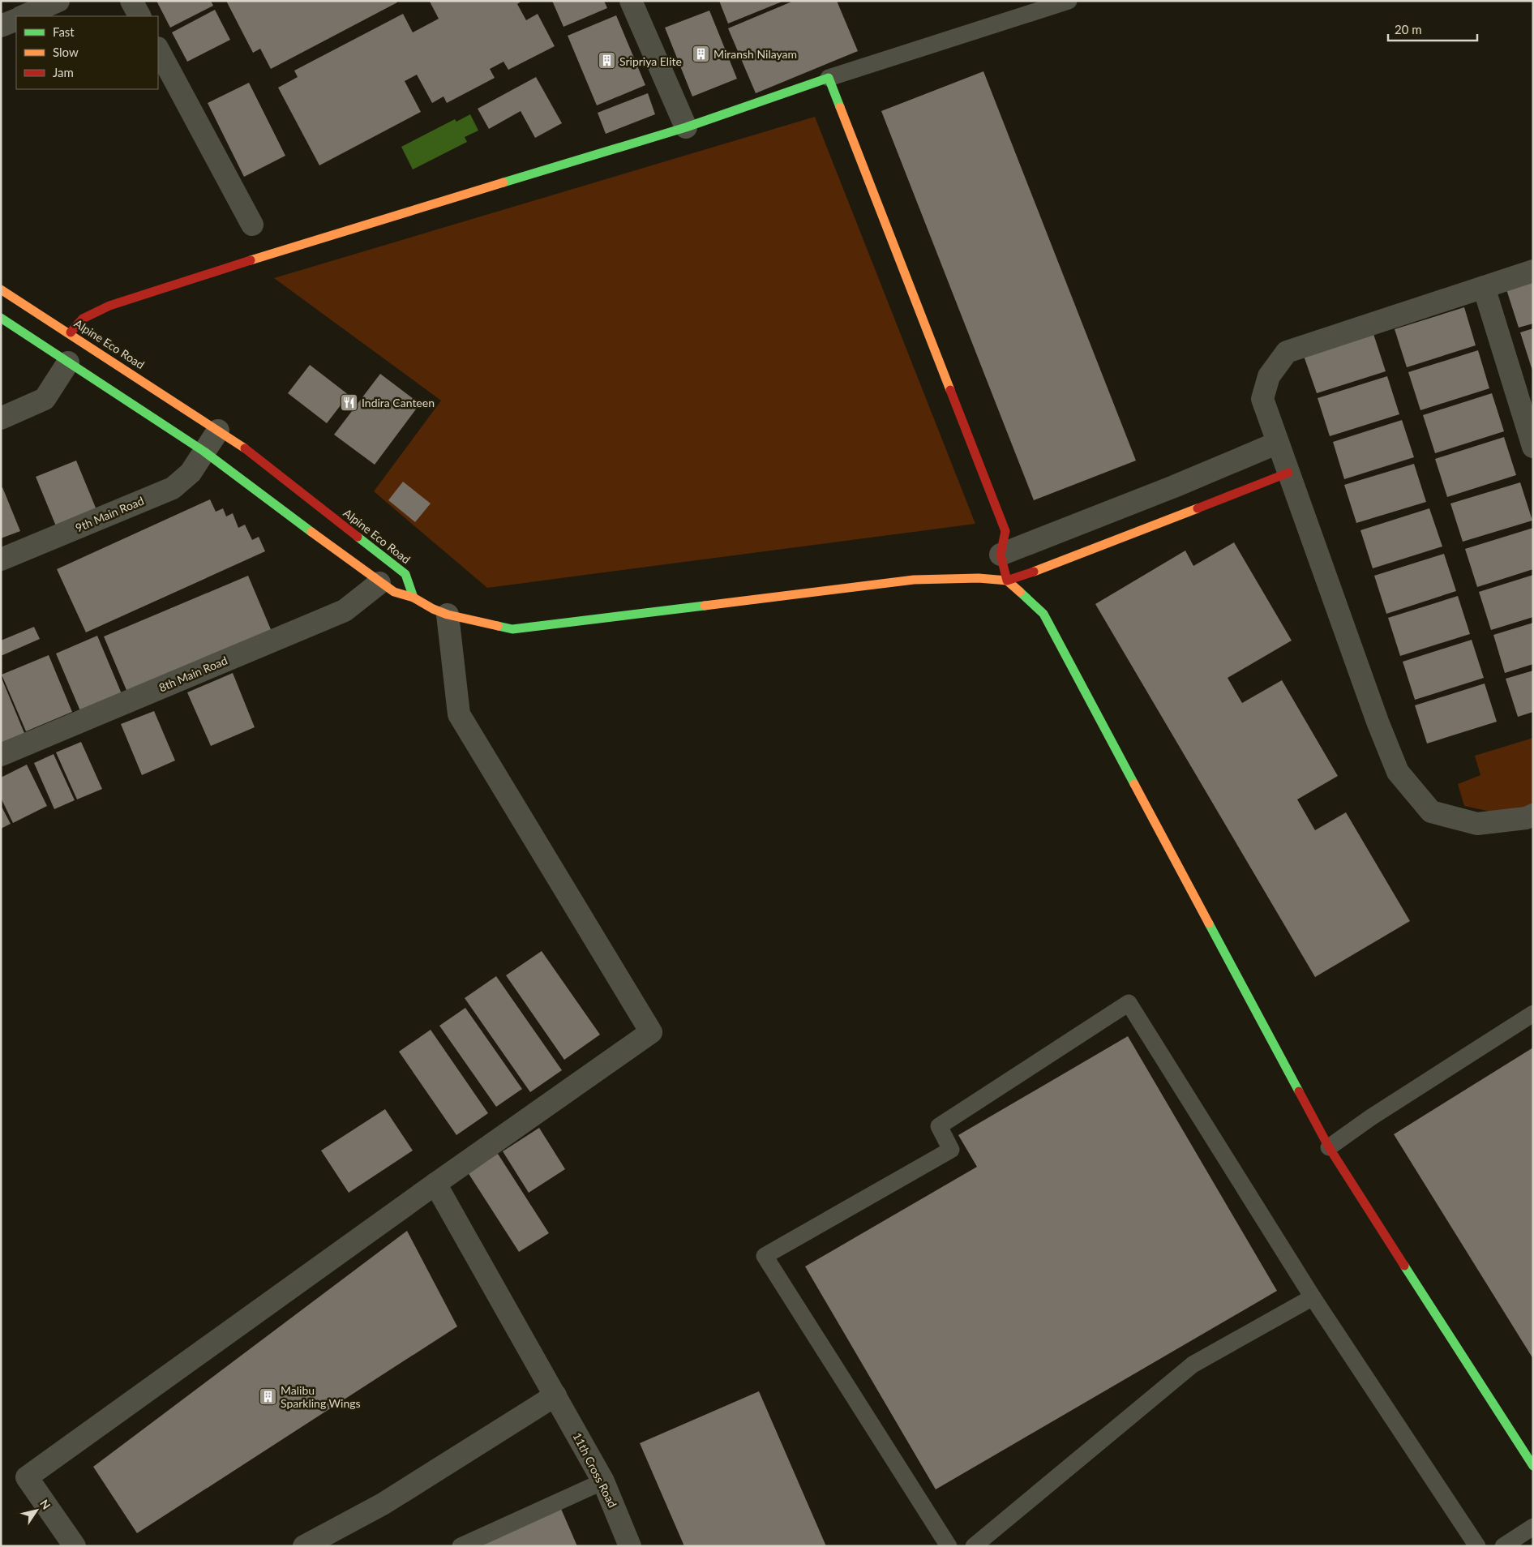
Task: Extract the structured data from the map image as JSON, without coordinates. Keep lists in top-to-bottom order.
{
  "streets": {
    "street": [
      "Alpine Eco Road",
      "9th Main Road",
      "8th Main Road",
      "11th Cross Road"
    ]
  },
  "crossings": [
    ["Alpine Eco Road", "9th Main Road"]
  ],
  "places": {
    "building": ["Miransh Nilayam", "Sripriya Elite", "Malibu Sparkling Wings"],
    "restaurant": ["Indira Canteen"]
  },
  "legend": ["Fast", "Slow", "Jam"],
  "scale_bar": "20 m",
  "north": "top right"
}
